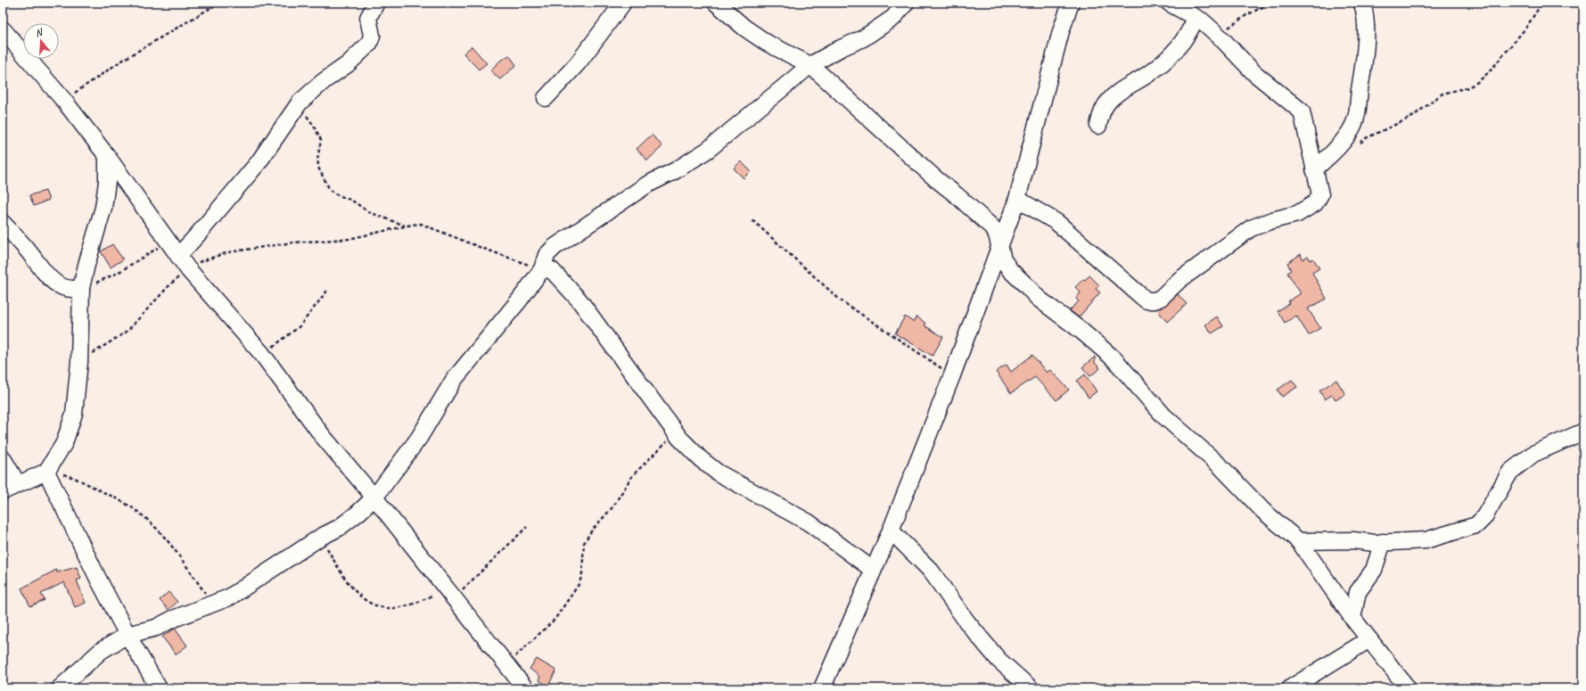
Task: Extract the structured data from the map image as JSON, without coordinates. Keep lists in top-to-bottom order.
{
  "north": "top"
}
